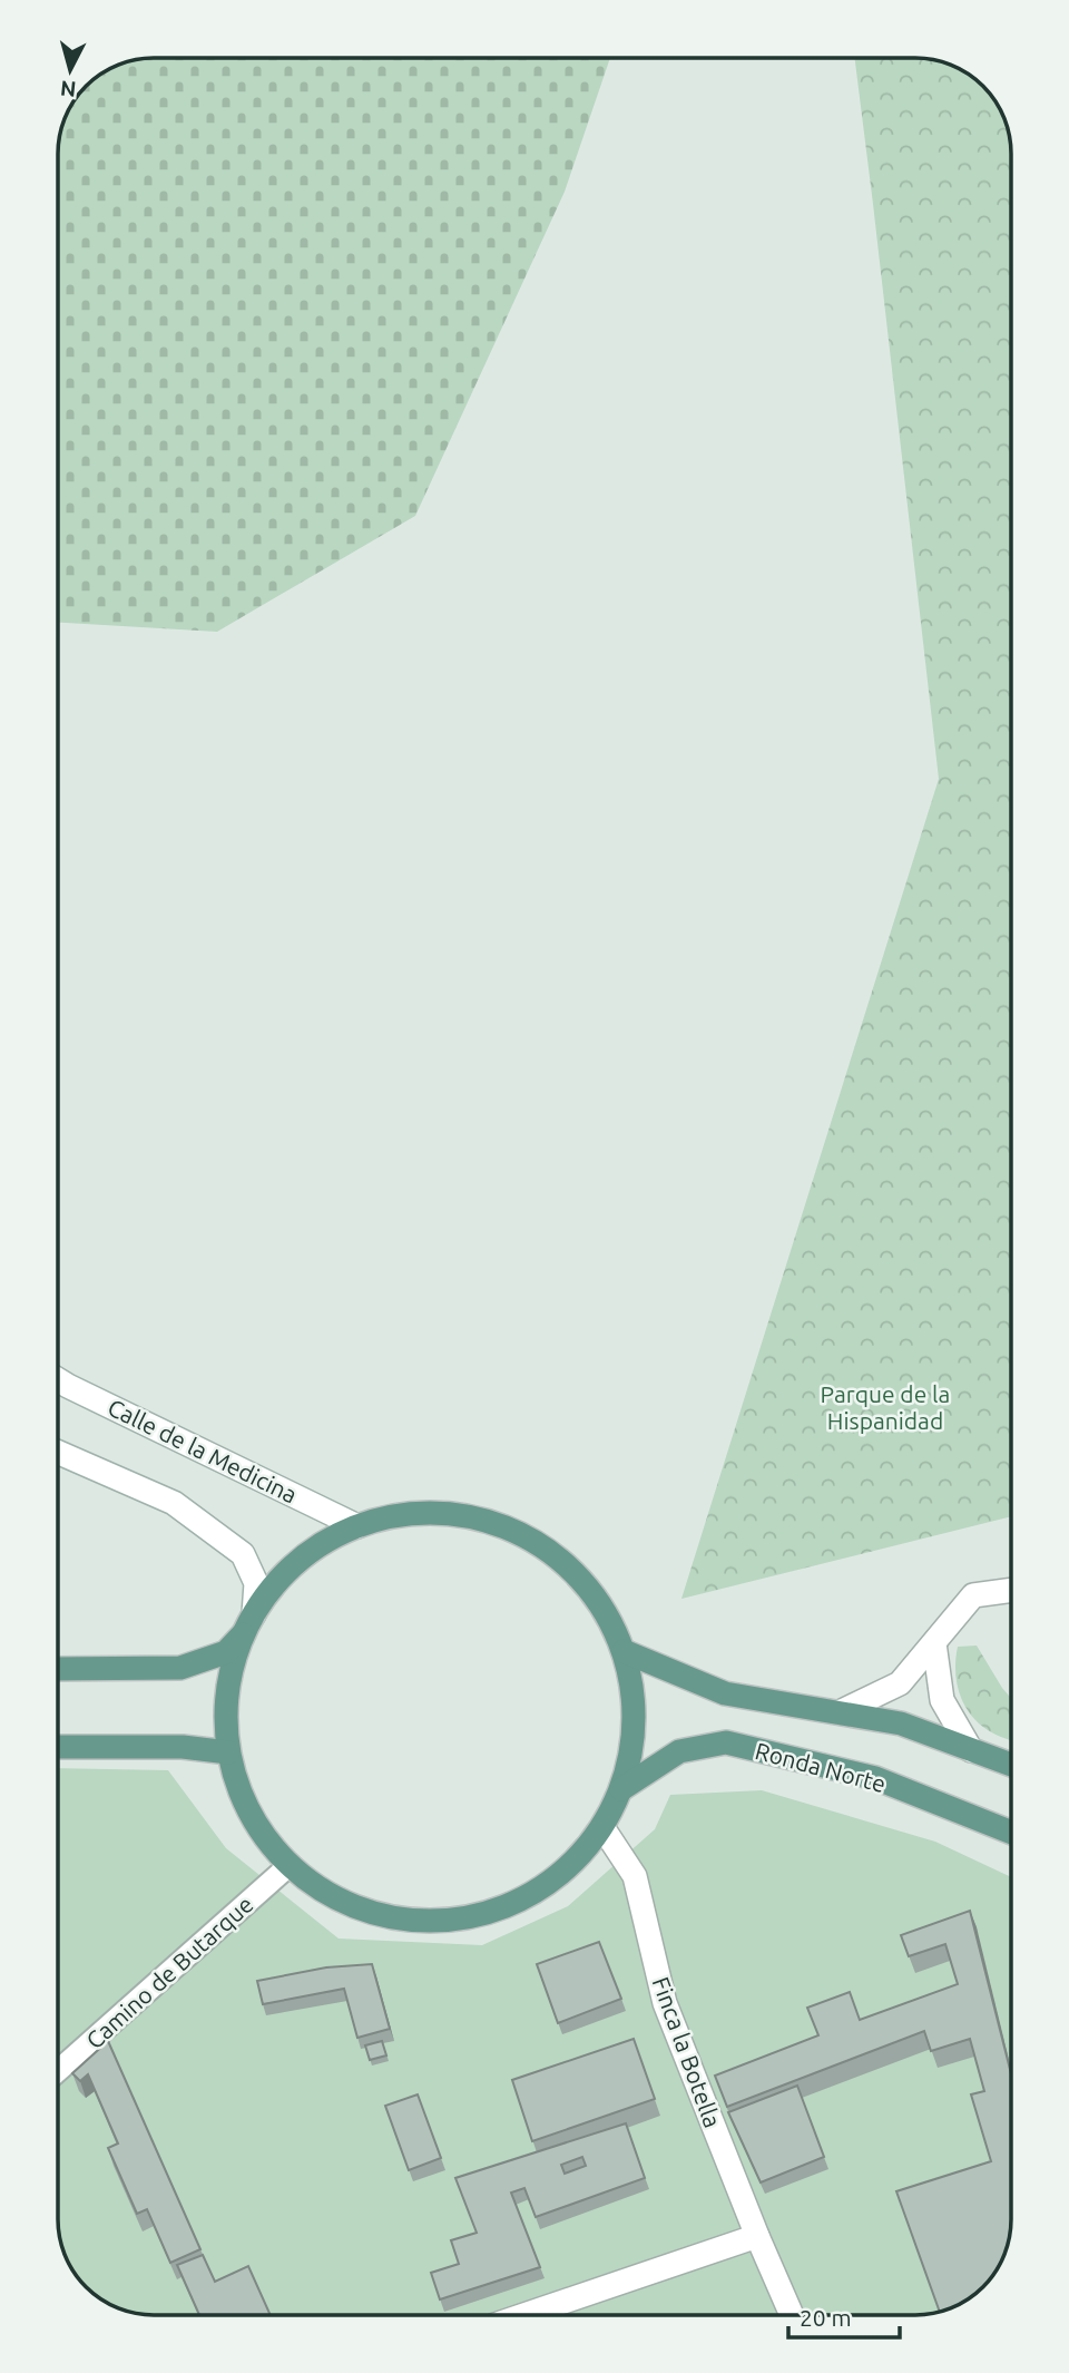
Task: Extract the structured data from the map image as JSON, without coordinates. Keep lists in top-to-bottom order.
{
  "streets": {
    "main road": ["Ronda Norte"],
    "street": ["Calle de la Medicina", "Finca la Botella"],
    "lane": ["Camino de Butarque"]
  },
  "parks": ["Parque de la Hispanidad"],
  "scale_bar": "20 m",
  "north": "bottom"
}
